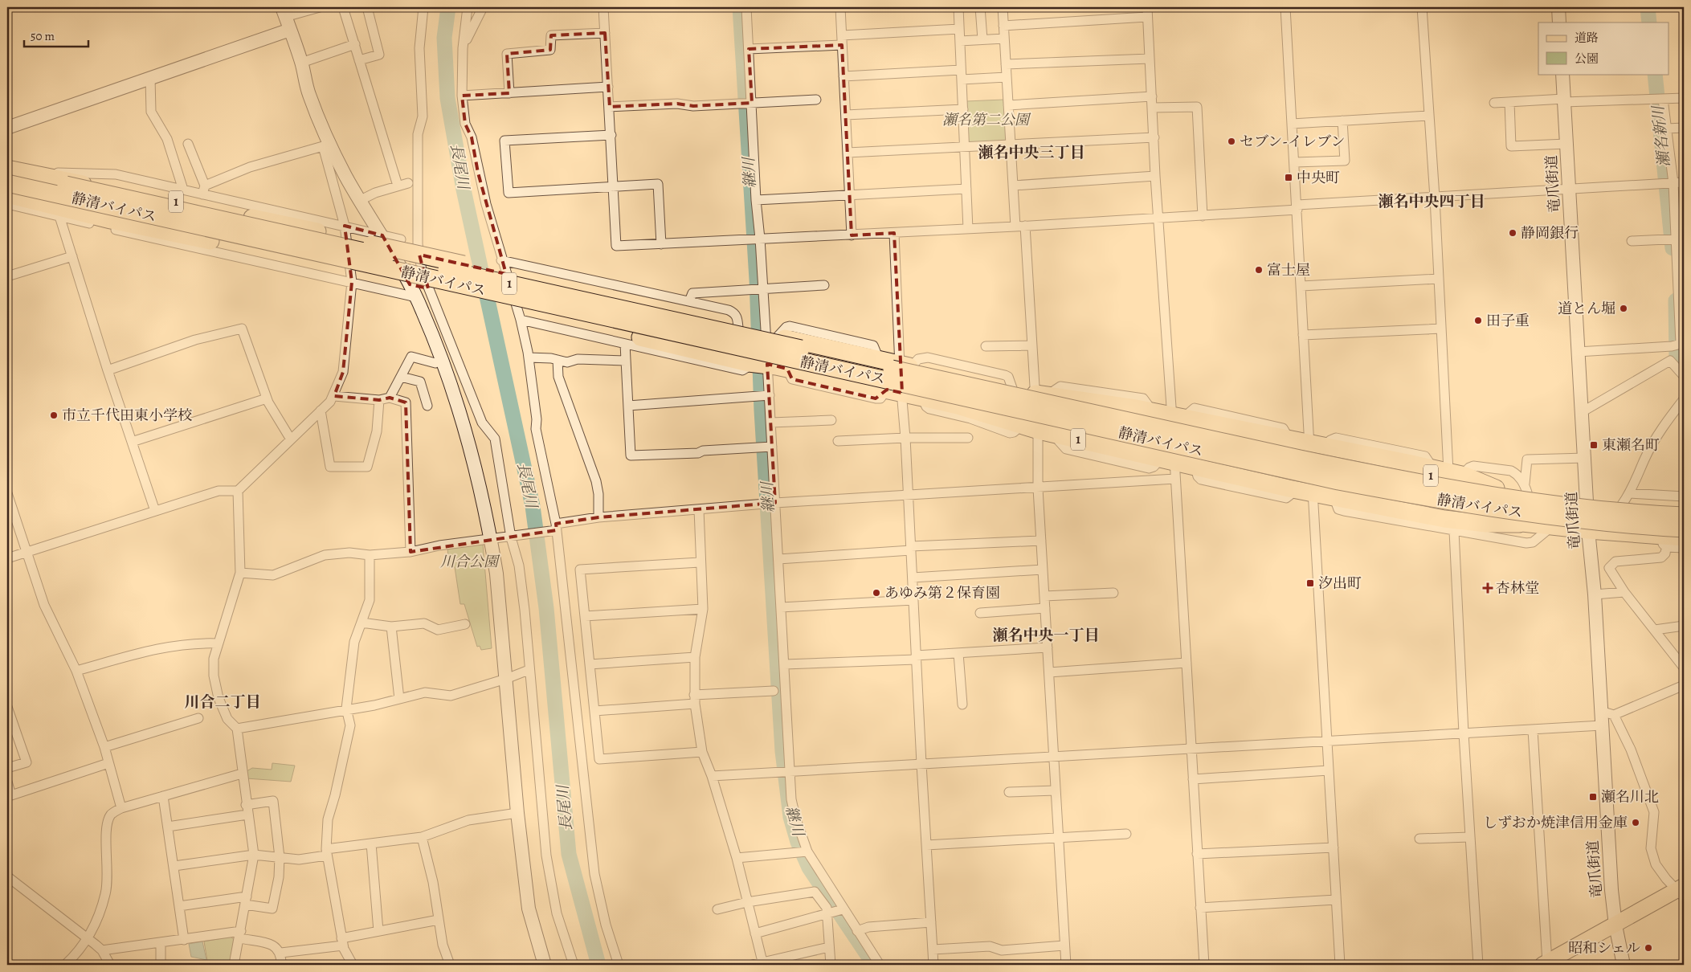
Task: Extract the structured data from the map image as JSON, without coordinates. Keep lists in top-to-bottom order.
{
  "streets": {
    "highway": ["1", "静清バイパス"],
    "street": ["竜爪街道"]
  },
  "crossings": [
    ["竜爪街道", "1"],
    ["1", "静清バイパス"]
  ],
  "districts": [
    "瀬名中央三丁目",
    "瀬名中央四丁目",
    "瀬名中央一丁目",
    "川合二丁目"
  ],
  "water": ["瀬名新川", "長尾川", "継川"],
  "parks": ["瀬名第二公園", "川合公園"],
  "places": {
    "other": [
      "セブン-イレブン",
      "静岡銀行",
      "富士屋",
      "道とん堀",
      "田子重",
      "市立千代田東小学校",
      "あゆみ第２保育園",
      "しずおか焼津信用金庫",
      "昭和シェル"
    ],
    "transit": [
      "中央町",
      "東瀬名町",
      "汐出町",
      "瀬名川北"
    ],
    "health": ["杏林堂"]
  },
  "legend": ["道路", "公園"],
  "scale_bar": "50 m"
}
